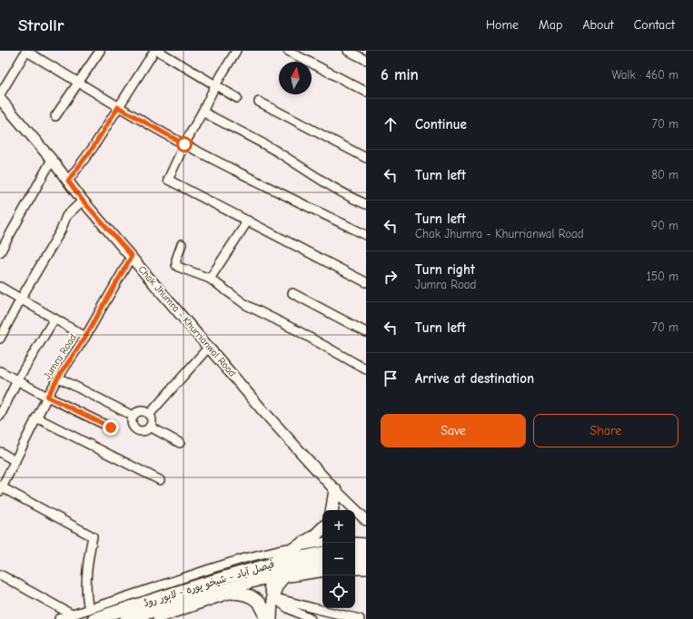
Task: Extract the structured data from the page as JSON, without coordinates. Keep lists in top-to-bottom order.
{
  "streets": {
    "highway": ["فیصل آباد - شیخو پورہ - لاہور روڈ"],
    "main road": ["Chak Jhumra - Khurrianwal Road"],
    "street": ["Jumra Road"]
  },
  "crossings": [
    ["Chak Jhumra - Khurrianwal Road", "Jumra Road"]
  ],
  "north": "top",
  "page": {
    "header": "Strollr",
    "nav": [
      "Home",
      "Map",
      "About",
      "Contact"
    ],
    "heading": ["6 min", "Walk · 460 m"],
    "list": [
      ["Continue", "70 m"],
      ["Turn left", "80 m"],
      ["Turn left", "Chak Jhumra - Khurrianwal Road", "90 m"],
      ["Turn right", "Jumra Road", "150 m"],
      ["Turn left", "70 m"],
      "Arrive at destination"
    ],
    "buttons": ["Save", "Share"],
    "map_buttons": ["+", "−"]
  }
}
